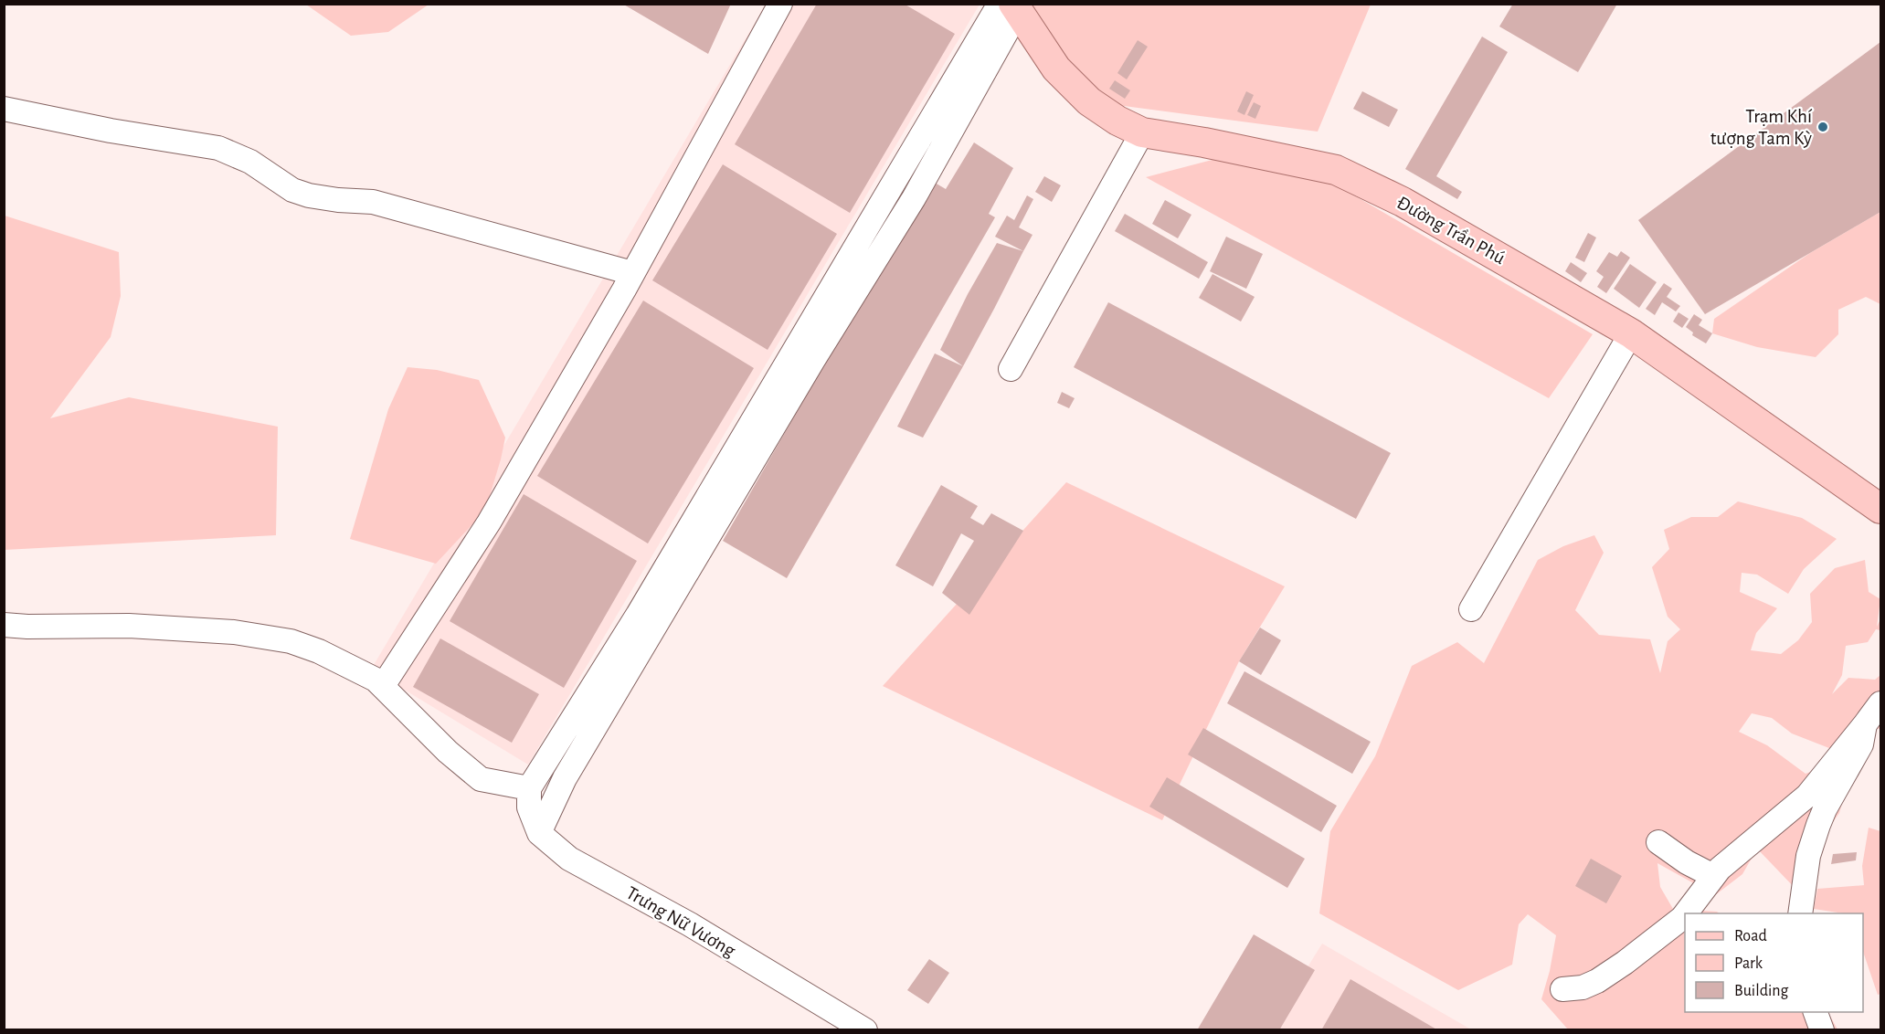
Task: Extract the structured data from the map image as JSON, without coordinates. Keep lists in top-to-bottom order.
{
  "streets": {
    "main road": ["Đường Trần Phú"],
    "street": ["Trưng Nữ Vương"]
  },
  "places": ["Trạm Khí tượng Tam Kỳ"],
  "legend": ["Road", "Park", "Building"]
}
